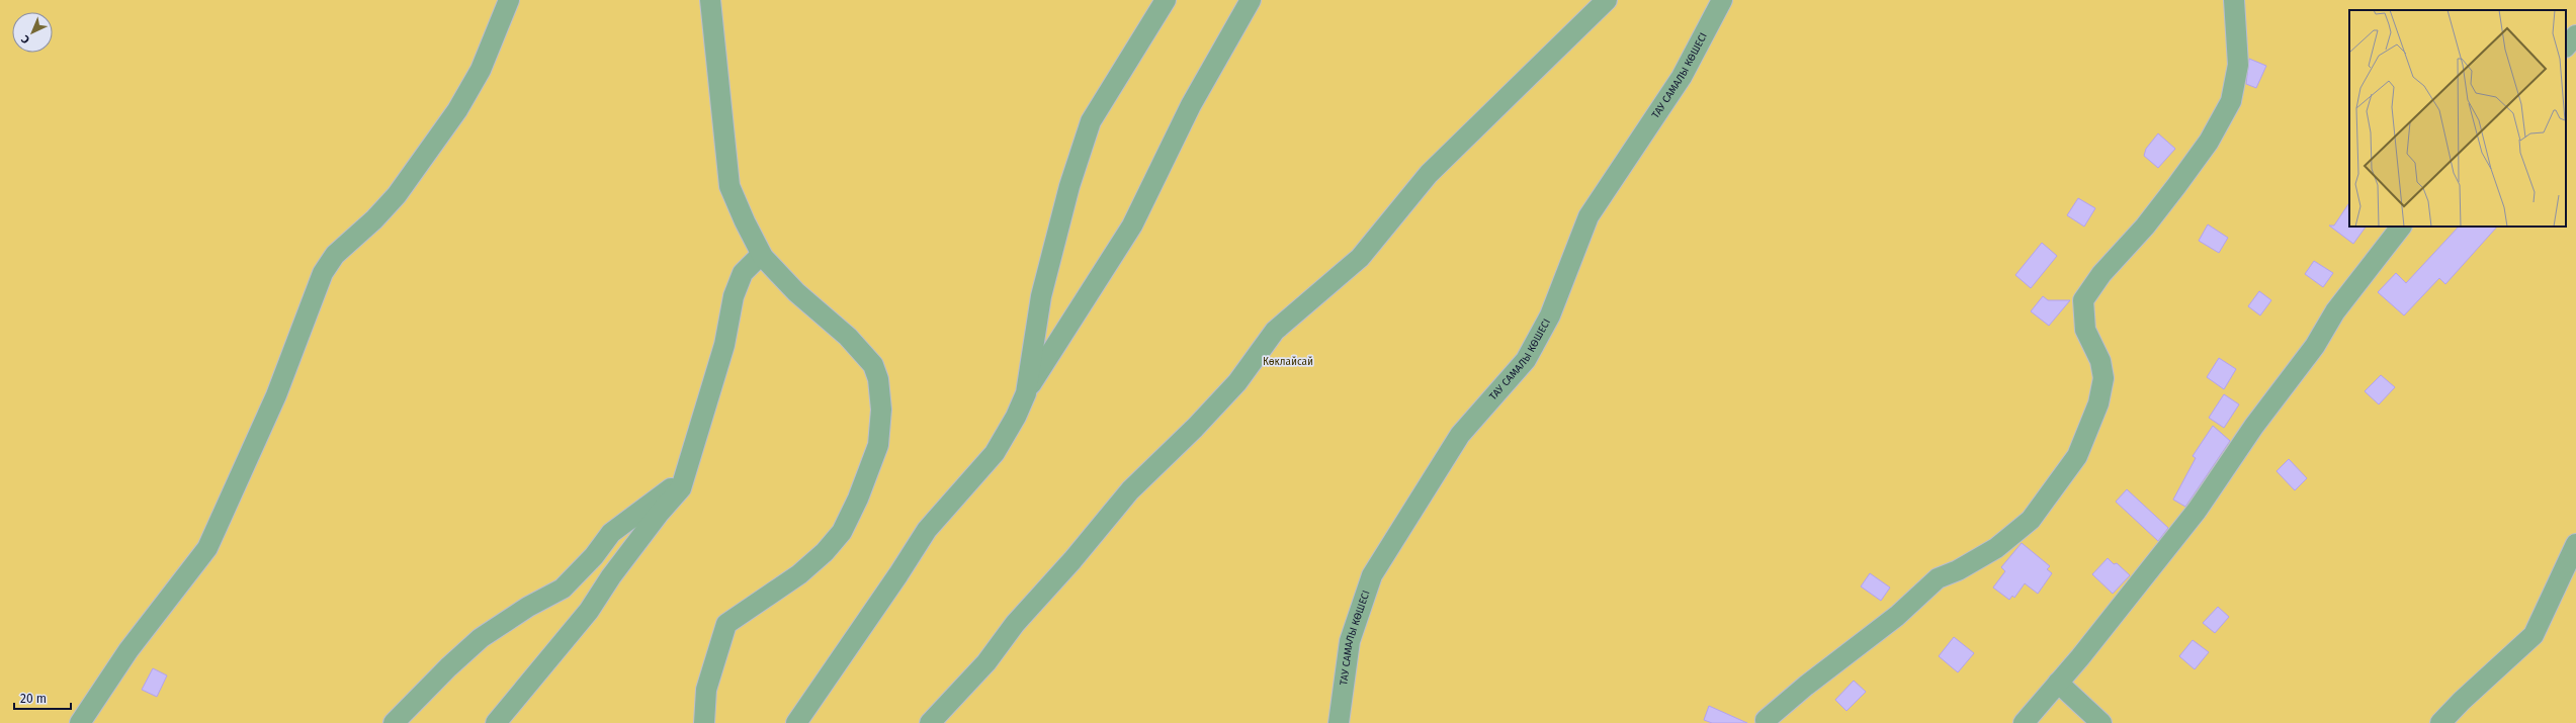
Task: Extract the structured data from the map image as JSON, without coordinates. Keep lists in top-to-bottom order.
{
  "streets": {
    "street": ["ТАУ САМАЛЫ КӨШЕСІ"]
  },
  "parks": ["Көклайсай"],
  "scale_bar": "20 m",
  "north": "bottom left"
}
